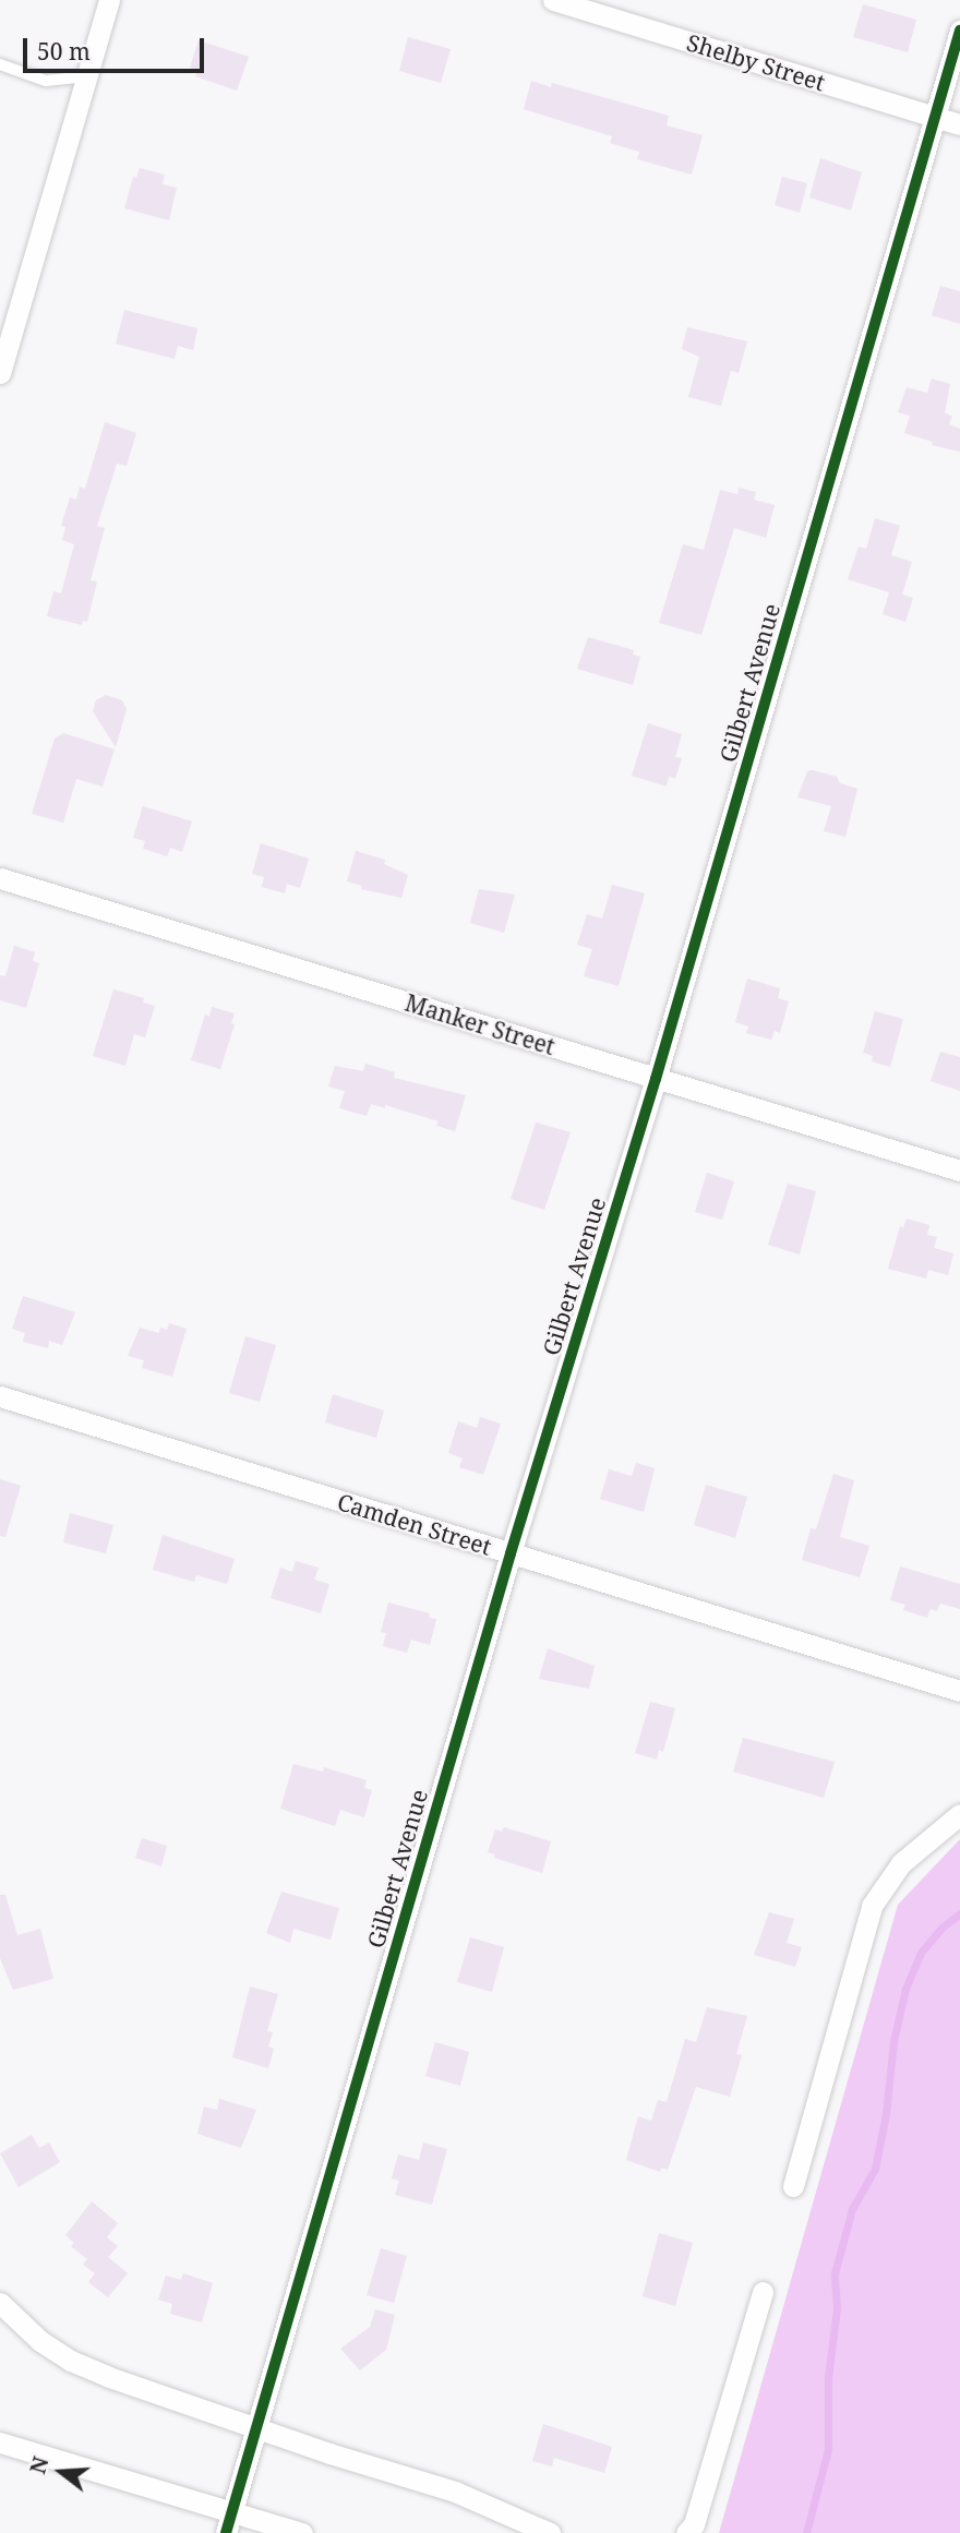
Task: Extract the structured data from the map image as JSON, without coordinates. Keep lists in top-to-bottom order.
{
  "streets": {
    "street": [
      "Shelby Street",
      "Gilbert Avenue",
      "Manker Street",
      "Camden Street"
    ]
  },
  "crossings": [
    ["Shelby Street", "Gilbert Avenue"],
    ["Gilbert Avenue", "Manker Street"],
    ["Gilbert Avenue", "Camden Street"]
  ],
  "scale_bar": "50 m",
  "north": "left"
}
